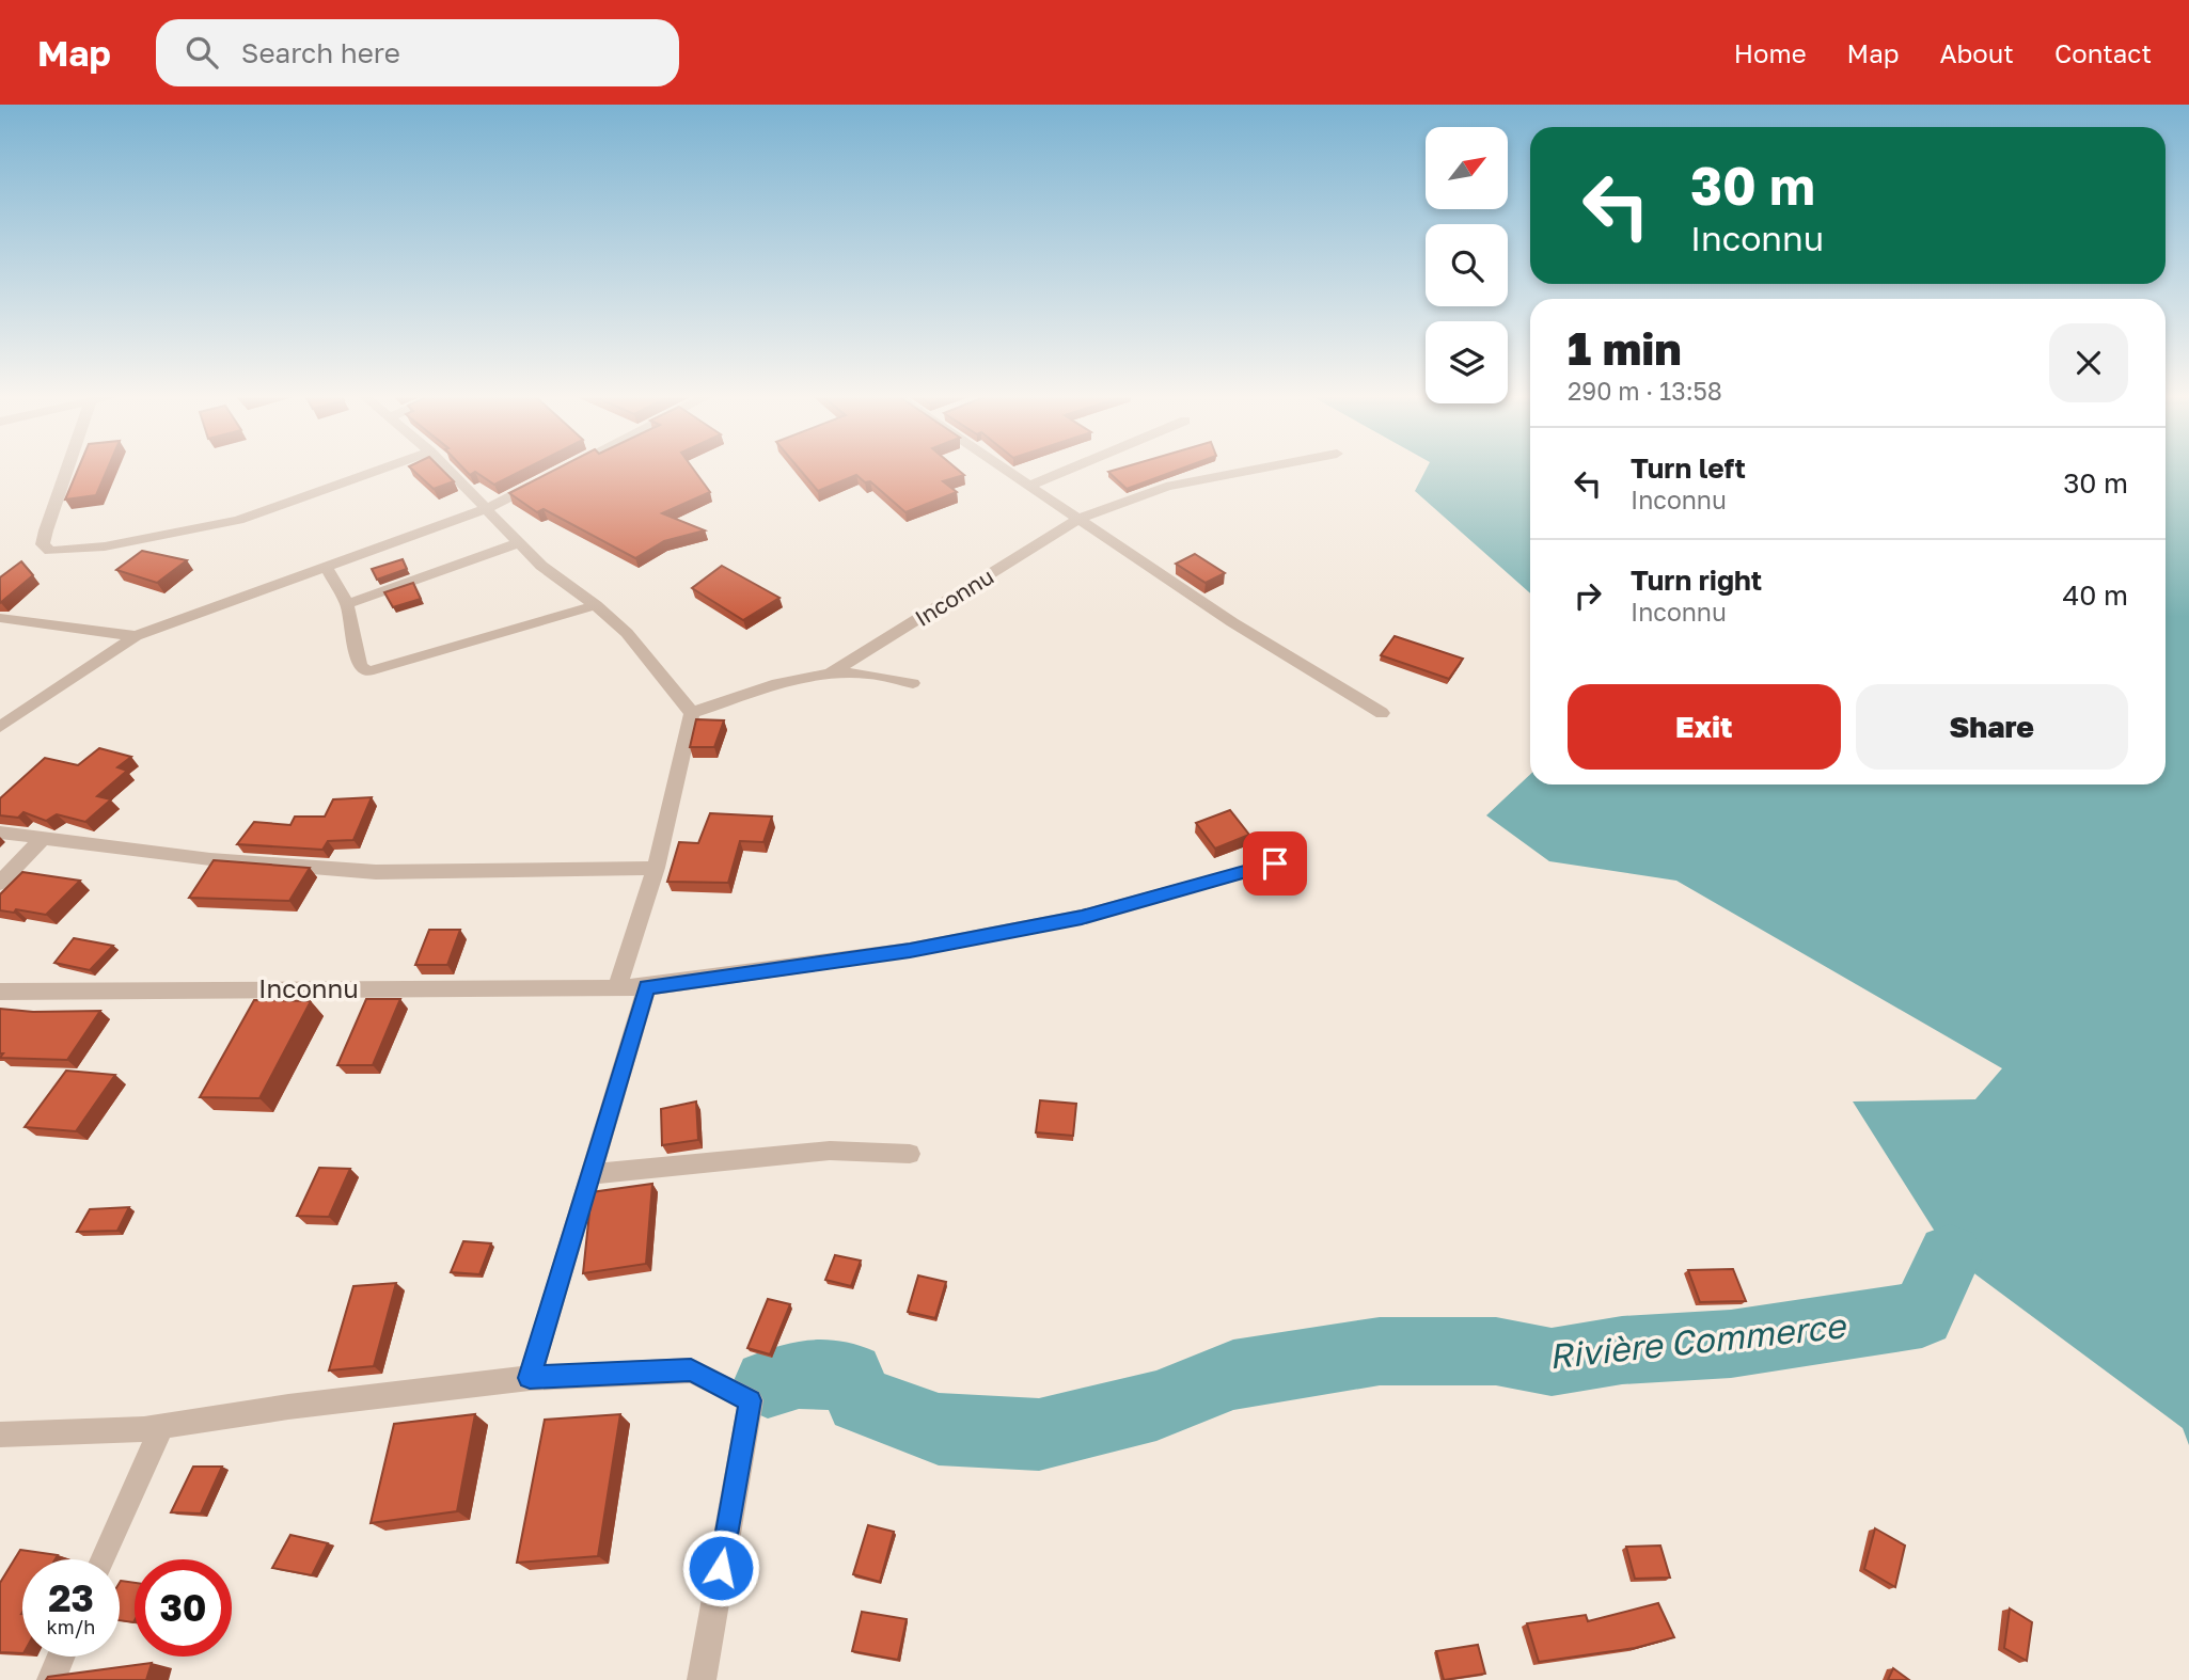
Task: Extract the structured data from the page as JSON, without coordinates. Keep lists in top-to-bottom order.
{
  "streets": {
    "street": ["Inconnu"]
  },
  "water": ["Rivière Commerce"],
  "north": "top right",
  "page": {
    "header": "Map",
    "search": "Search here",
    "nav": [
      "Home",
      "Map",
      "About",
      "Contact"
    ],
    "turn": ["30 m", "Inconnu"],
    "heading": ["1 min", "290 m · 13:58"],
    "list": [
      {
        "name": "Turn left",
        "note": "Inconnu",
        "value": "30 m"
      },
      {
        "name": "Turn right",
        "note": "Inconnu",
        "value": "40 m"
      }
    ],
    "buttons": ["Exit", "Share"],
    "speed": "23 km/h",
    "limit": "30"
  }
}
